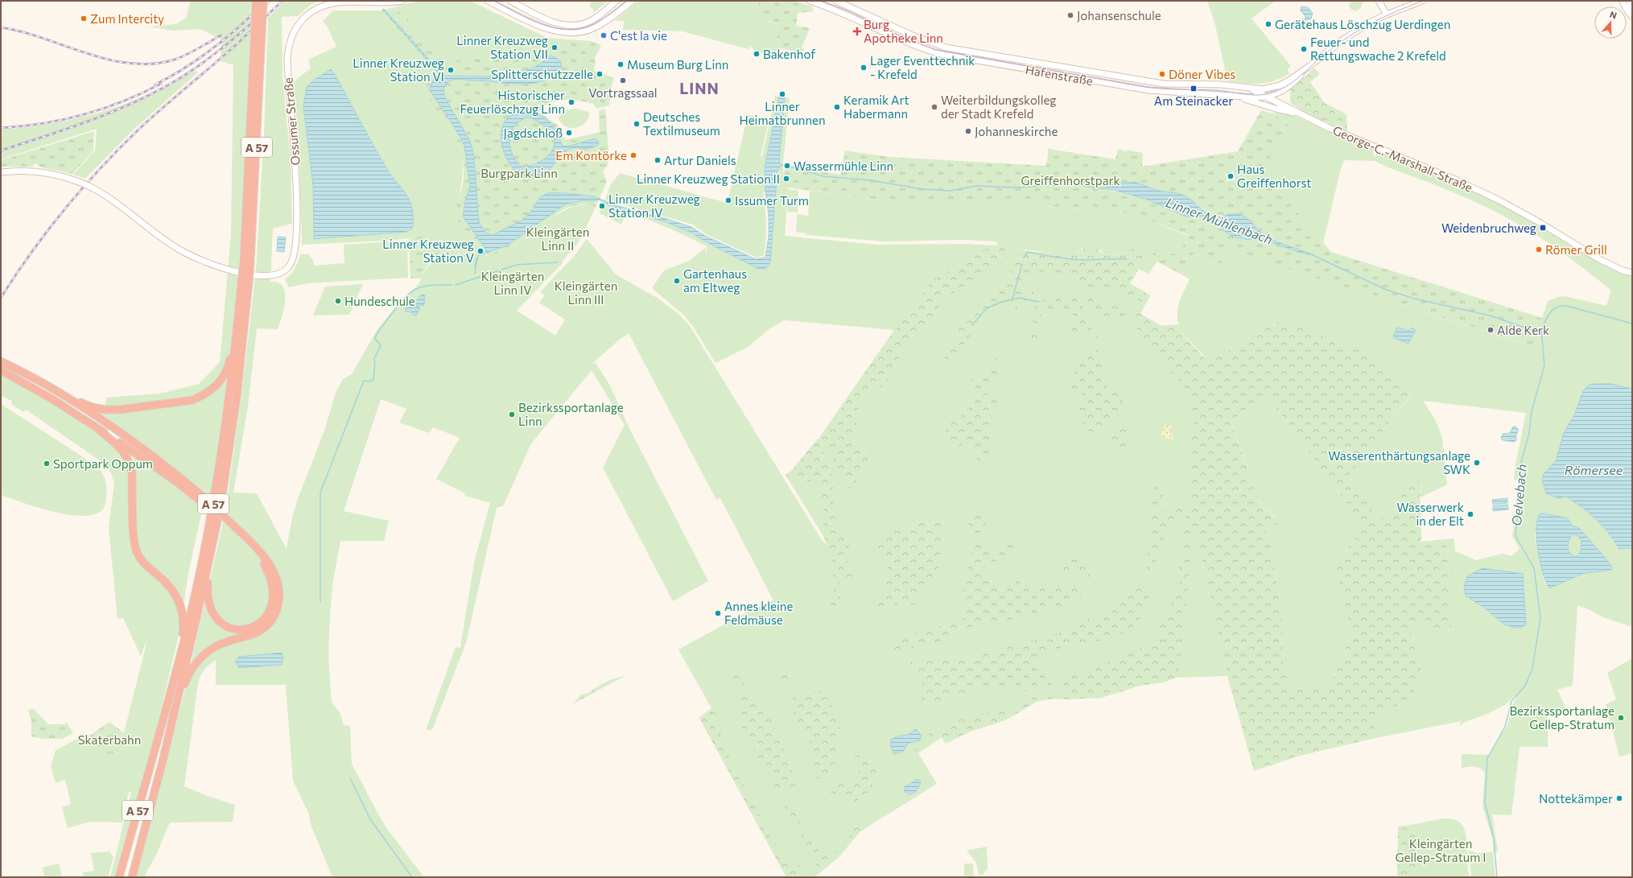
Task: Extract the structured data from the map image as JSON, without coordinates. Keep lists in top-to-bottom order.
{
  "streets": {
    "highway": ["A 57"],
    "main road": ["Hafenstraße", "Ossumer Straße", "George-C.-Marshall-Straße"]
  },
  "crossings": [
    ["Hafenstraße", "George-C.-Marshall-Straße"]
  ],
  "districts": ["LINN"],
  "water": ["Linner Mühlenbach", "Römersee", "Oelvebach"],
  "parks": [
    "Burgpark Linn",
    "Greiffenhorstpark",
    "Kleingärten Linn II",
    "Kleingärten Linn IV",
    "Kleingärten Linn III",
    "Skaterbahn",
    "Kleingärten Gellep-Stratum I"
  ],
  "places": {
    "other": [
      "Johansenschule",
      "Zum Intercity",
      "Gerätehaus Löschzug Uerdingen",
      "C'est la vie",
      "Linner Kreuzweg Station VII",
      "Feuer- und Rettungswache 2 Krefeld",
      "Bakenhof",
      "Museum Burg Linn",
      "Lager Eventtechnik - Krefeld",
      "Linner Kreuzweg Station VI",
      "Splitterschutzzelle",
      "Döner Vibes",
      "Vortragssaal",
      "Linner Heimatbrunnen",
      "Historischer Feuerlöschzug Linn",
      "Keramik Art Habermann",
      "Weiterbildungskolleg der Stadt Krefeld",
      "Deutsches Textilmuseum",
      "Johanneskirche",
      "Jagdschloß",
      "Em Kontörke",
      "Artur Daniels",
      "Wassermühle Linn",
      "Haus Greiffenhorst",
      "Linner Kreuzweg Station II",
      "Issumer Turm",
      "Linner Kreuzweg Station IV",
      "Römer Grill",
      "Linner Kreuzweg Station V",
      "Gartenhaus am Eltweg",
      "Hundeschule",
      "Alde Kerk",
      "Bezirkssportanlage Linn",
      "Wasserenthärtungsanlage SWK",
      "Sportpark Oppum",
      "Wasserwerk in der Elt",
      "Annes kleine Feldmäuse",
      "Bezirkssportanlage Gellep-Stratum",
      "Nottekämper"
    ],
    "health": ["Burg Apotheke Linn"],
    "transit": ["Am Steinacker", "Weidenbruchweg"]
  },
  "north": "top"
}
